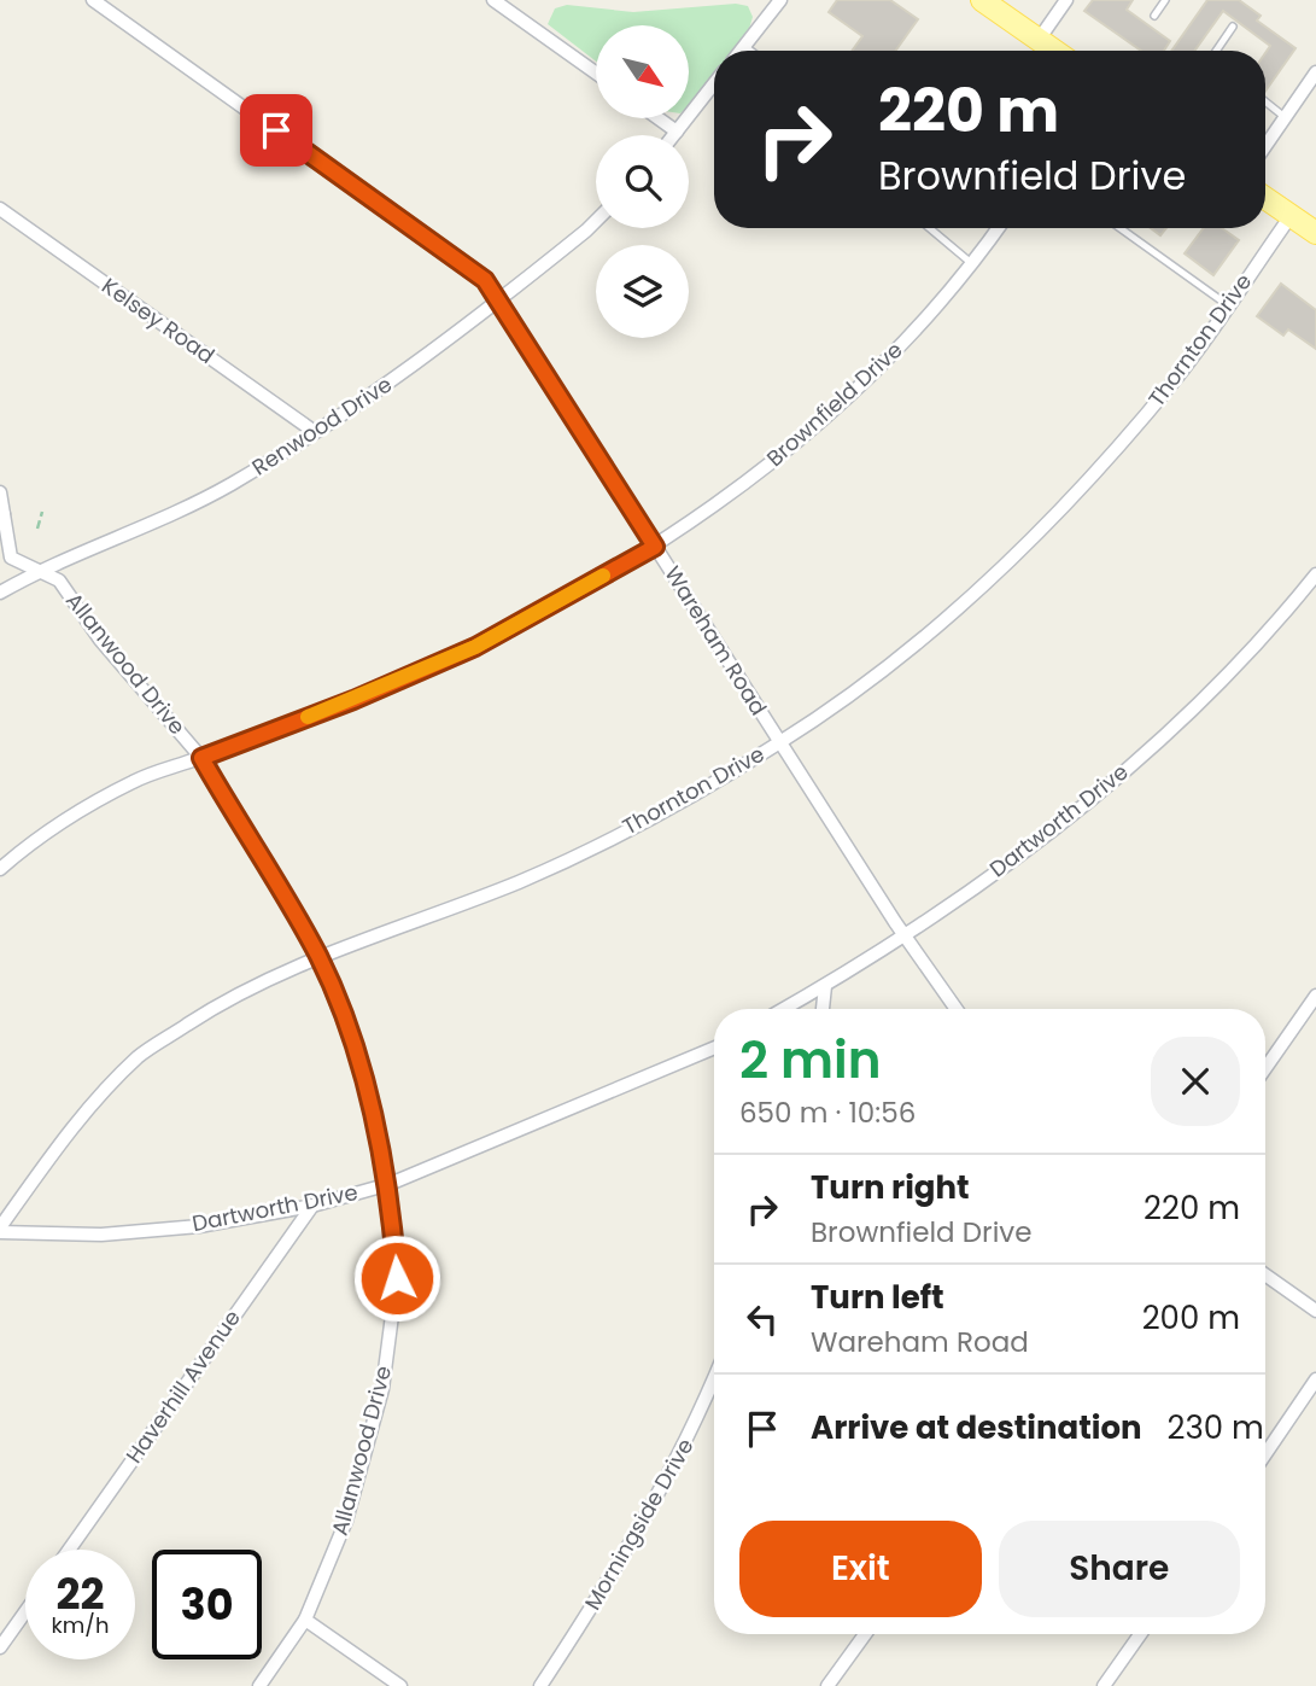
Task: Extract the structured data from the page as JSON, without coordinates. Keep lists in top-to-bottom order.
{
  "streets": {
    "street": [
      "Kelsey Road",
      "Thornton Drive",
      "Brownfield Drive",
      "Renwood Drive",
      "Wareham Road",
      "Allanwood Drive",
      "Dartworth Drive",
      "Haverhill Avenue",
      "Morningside Drive"
    ]
  },
  "crossings": [
    ["Kelsey Road", "Renwood Drive"],
    ["Thornton Drive", "Wareham Road"],
    ["Thornton Drive", "Allanwood Drive"],
    ["Thornton Drive", "Dartworth Drive"],
    ["Brownfield Drive", "Wareham Road"],
    ["Brownfield Drive", "Allanwood Drive"],
    ["Renwood Drive", "Wareham Road"],
    ["Renwood Drive", "Allanwood Drive"],
    ["Wareham Road", "Dartworth Drive"],
    ["Allanwood Drive", "Dartworth Drive"],
    ["Dartworth Drive", "Haverhill Avenue"]
  ],
  "north": "bottom right",
  "page": {
    "turn": ["220 m", "Brownfield Drive"],
    "heading": ["2 min", "650 m · 10:56"],
    "list": [
      {
        "name": "Turn right",
        "note": "Brownfield Drive",
        "value": "220 m"
      },
      {
        "name": "Turn left",
        "note": "Wareham Road",
        "value": "200 m"
      },
      {
        "name": "Arrive at destination",
        "value": "230 m"
      }
    ],
    "buttons": ["Exit", "Share"],
    "speed": "22 km/h",
    "limit": "30"
  }
}
